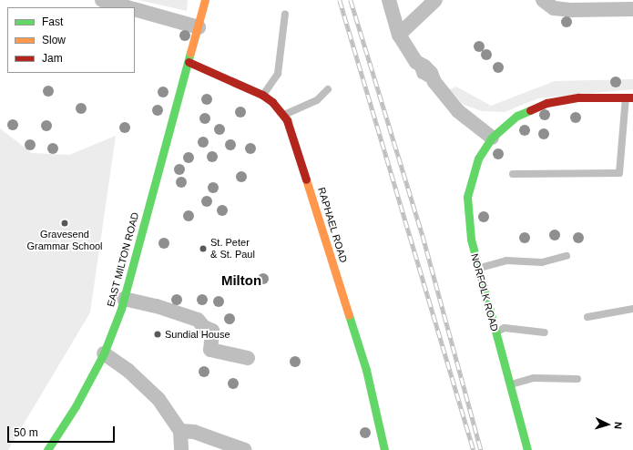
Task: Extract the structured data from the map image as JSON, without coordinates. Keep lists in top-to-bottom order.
{
  "streets": {
    "street": ["RAPHAEL ROAD", "EAST MILTON ROAD", "NORFOLK ROAD"]
  },
  "crossings": [
    ["RAPHAEL ROAD", "EAST MILTON ROAD"]
  ],
  "districts": ["Milton"],
  "places": ["Gravesend Grammar School", "St. Peter & St. Paul", "Sundial House"],
  "legend": ["Fast", "Slow", "Jam"],
  "scale_bar": "50 m",
  "north": "right"
}
